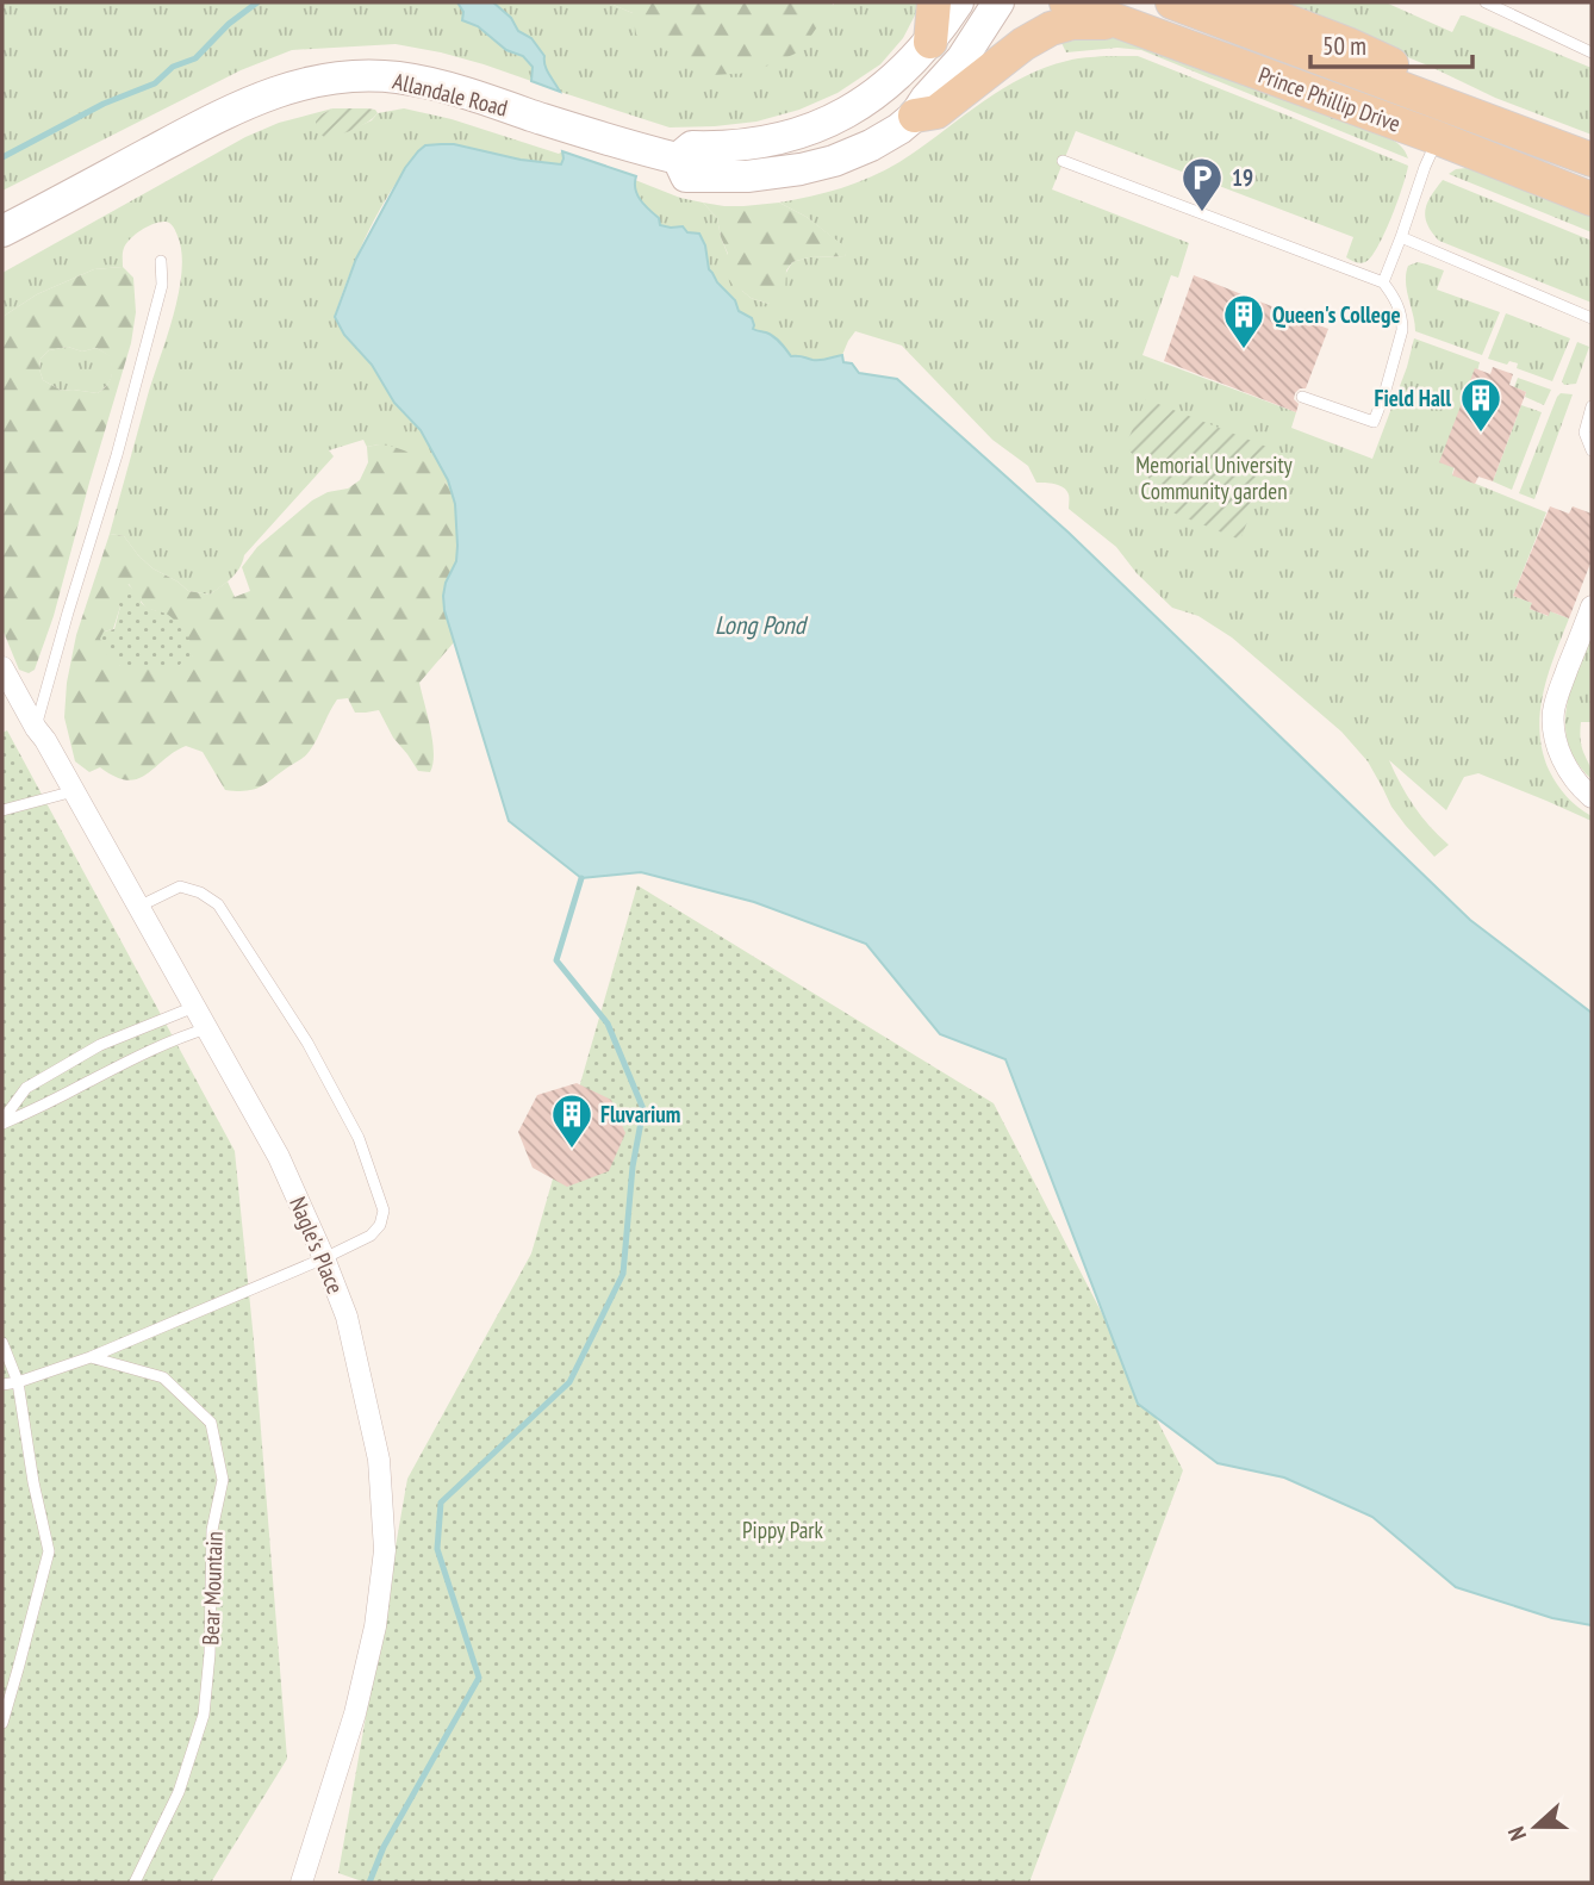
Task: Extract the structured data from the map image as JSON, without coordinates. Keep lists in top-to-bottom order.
{
  "streets": {
    "main road": ["Allandale Road", "Prince Phillip Drive"],
    "street": ["Nagle's Place"],
    "lane": ["Bear Mountain"]
  },
  "water": ["Long Pond"],
  "parks": ["Memorial University Community garden", "Pippy Park"],
  "places": {
    "parking": ["19"],
    "building": ["Queen's College", "Field Hall", "Fluvarium"]
  },
  "scale_bar": "50 m",
  "north": "left"
}
